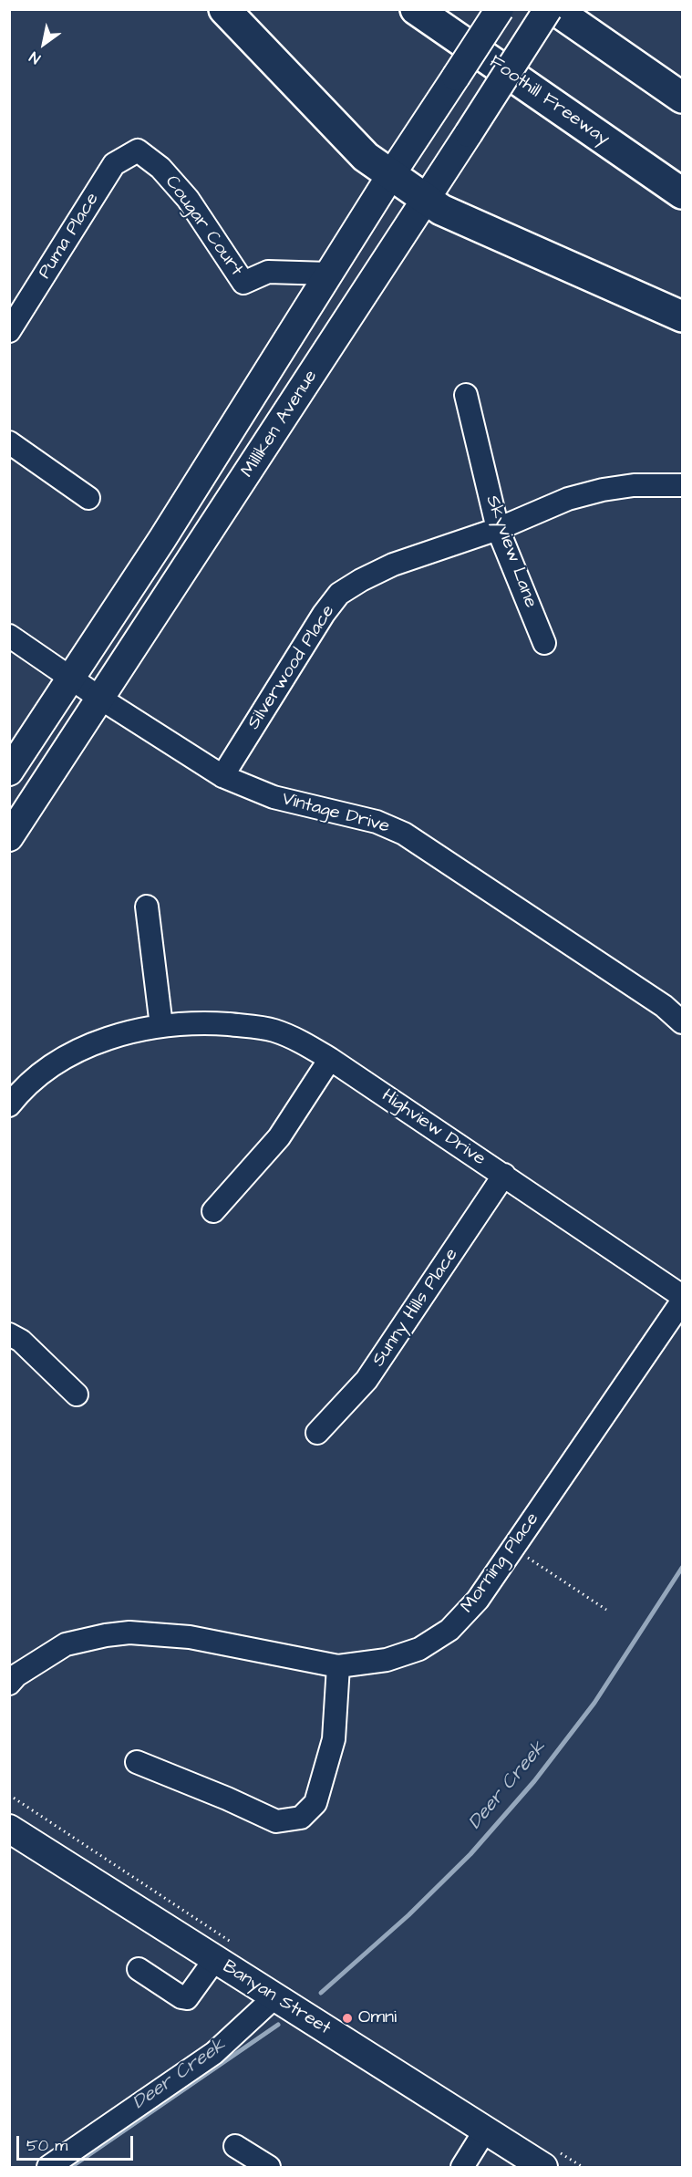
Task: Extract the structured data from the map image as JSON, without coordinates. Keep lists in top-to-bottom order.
{
  "streets": {
    "highway": ["Foothill Freeway"],
    "main road": ["Milliken Avenue", "Banyan Street"],
    "street": [
      "Cougar Court",
      "Puma Place",
      "Skyview Lane",
      "Silverwood Place",
      "Vintage Drive",
      "Highview Drive",
      "Sunny Hills Place",
      "Morning Place"
    ]
  },
  "crossings": [
    ["Cougar Court", "Puma Place"],
    ["Milliken Avenue", "Vintage Drive"],
    ["Skyview Lane", "Silverwood Place"],
    ["Silverwood Place", "Vintage Drive"],
    ["Highview Drive", "Sunny Hills Place"]
  ],
  "water": ["Deer Creek"],
  "places": ["Omni"],
  "scale_bar": "50 m",
  "north": "bottom left"
}
